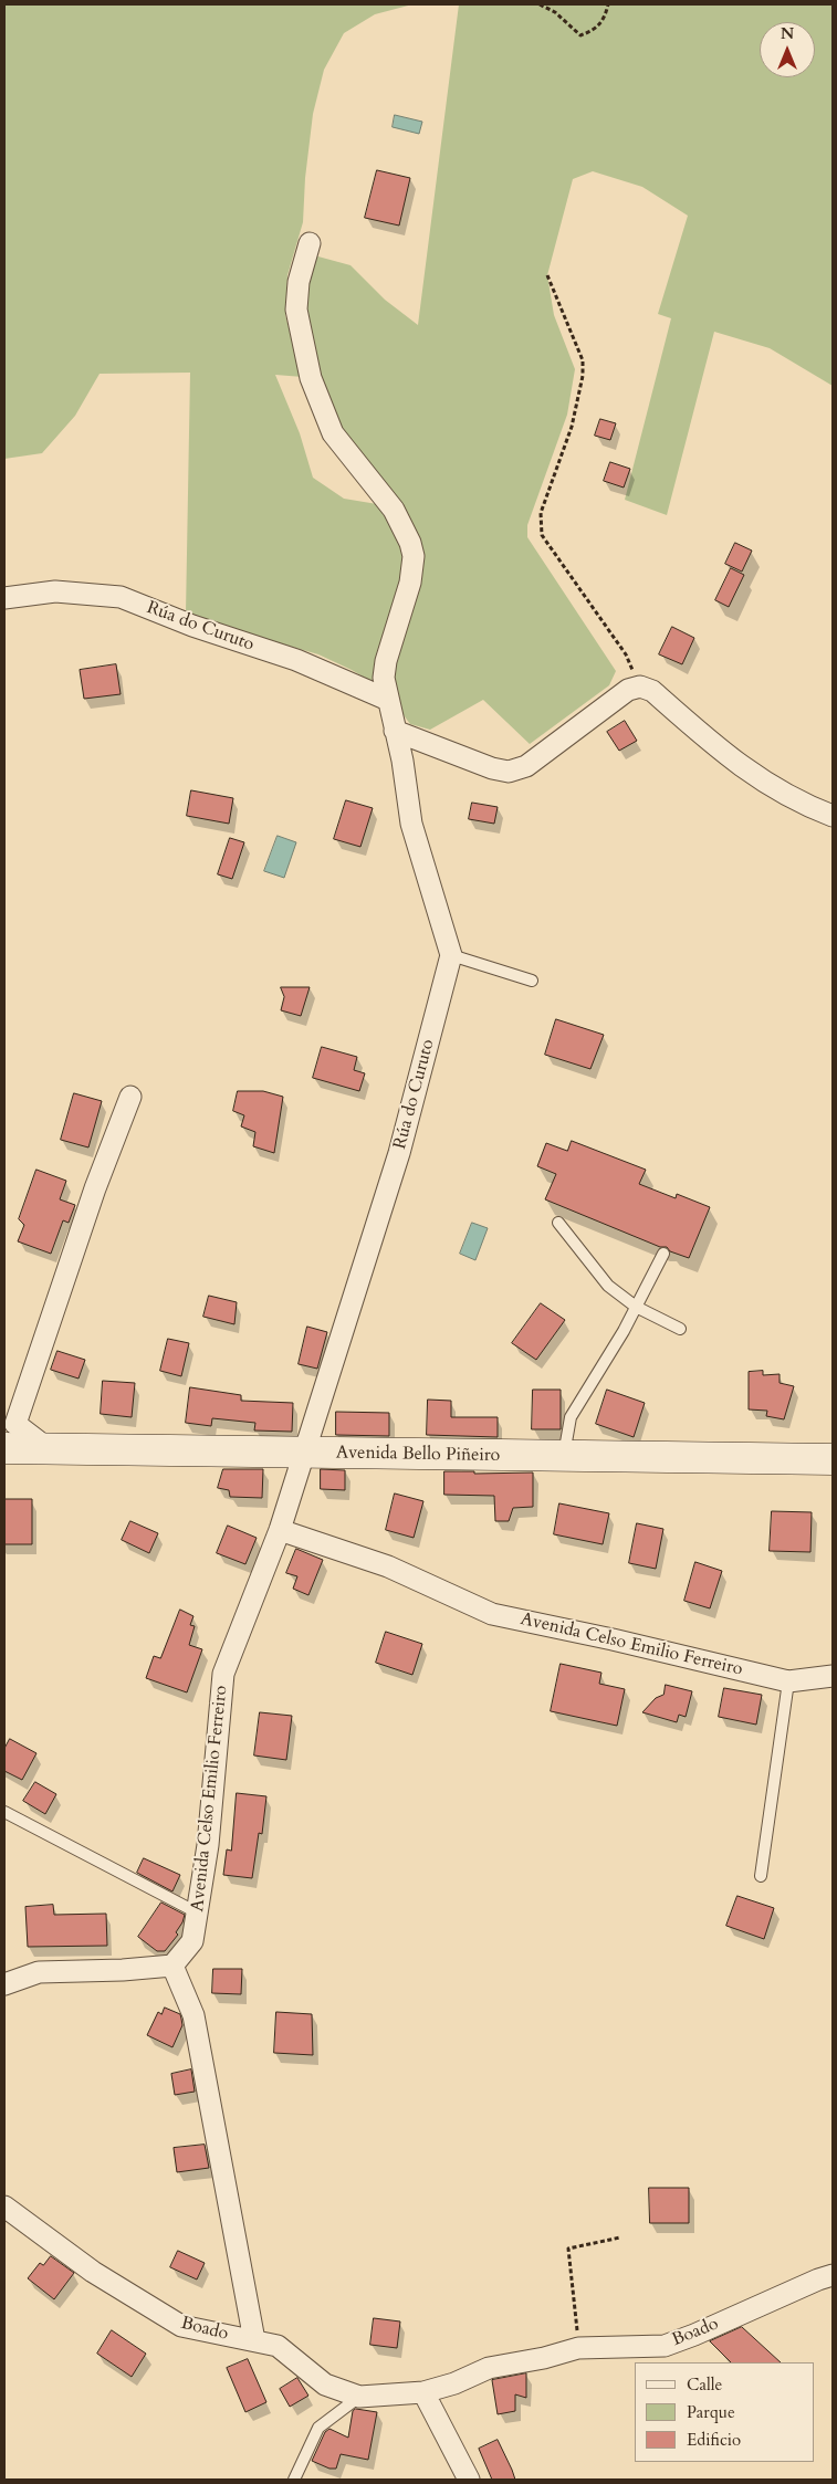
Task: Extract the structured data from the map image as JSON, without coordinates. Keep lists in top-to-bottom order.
{
  "streets": {
    "street": [
      "Rúa do Curuto",
      "Avenida Bello Piñeiro",
      "Avenida Celso Emilio Ferreiro",
      "Boado"
    ]
  },
  "crossings": [
    ["Rúa do Curuto", "Avenida Bello Piñeiro"],
    ["Rúa do Curuto", "Avenida Celso Emilio Ferreiro"],
    ["Avenida Bello Piñeiro", "Avenida Celso Emilio Ferreiro"]
  ],
  "legend": ["Calle", "Parque", "Edificio"],
  "north": "top"
}
